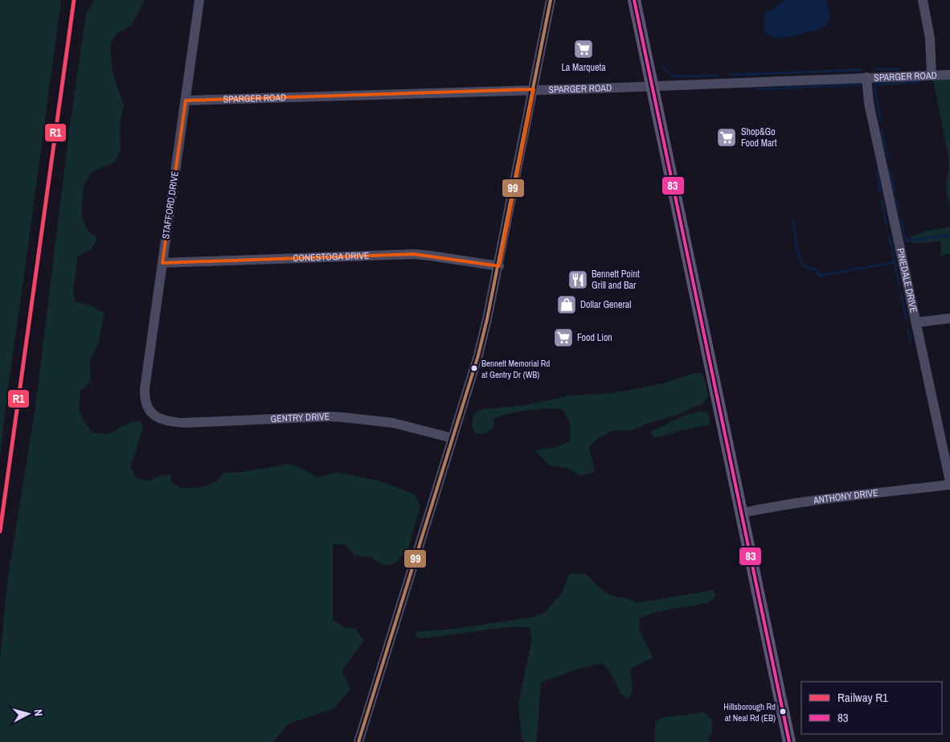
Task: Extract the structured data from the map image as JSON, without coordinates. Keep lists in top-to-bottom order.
{
  "streets": {
    "street": [
      "SPARGER ROAD",
      "STAFFORD DRIVE",
      "CONESTOGA DRIVE",
      "PINEDALE DRIVE",
      "GENTRY DRIVE",
      "ANTHONY DRIVE"
    ]
  },
  "crossings": [
    ["SPARGER ROAD", "STAFFORD DRIVE"],
    ["SPARGER ROAD", "PINEDALE DRIVE"],
    ["STAFFORD DRIVE", "CONESTOGA DRIVE"],
    ["STAFFORD DRIVE", "GENTRY DRIVE"]
  ],
  "places": {
    "supermarket": ["La Marqueta", "Shop&Go Food Mart", "Food Lion"],
    "restaurant": ["Bennett Point Grill and Bar"],
    "shop": ["Dollar General"],
    "other": ["Bennett Memorial Rd at Gentry Dr (WB)", "Hillsborough Rd at Neal Rd (EB)"]
  },
  "lines": ["rail line R1", "transit line 83", "transit line 99"],
  "legend": ["Railway R1", "83"],
  "north": "right"
}
